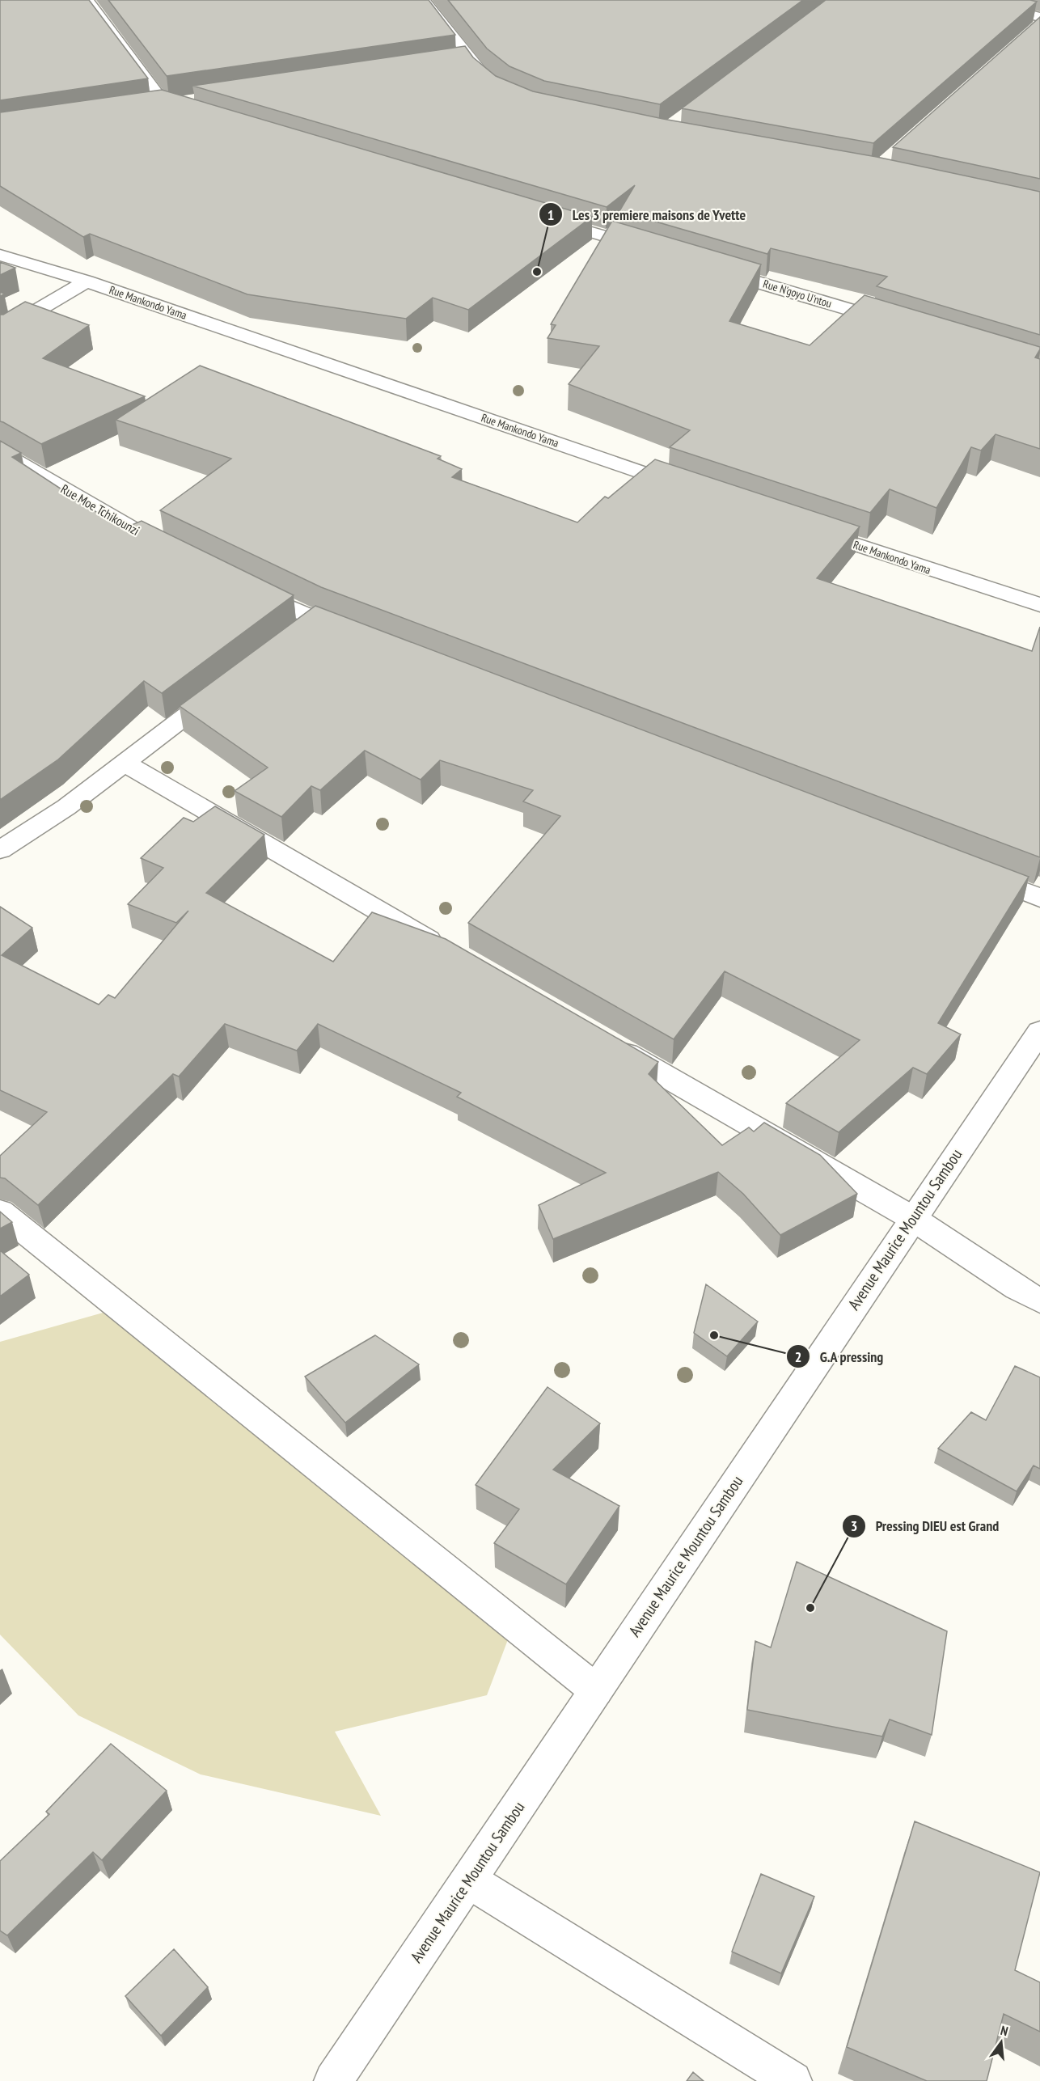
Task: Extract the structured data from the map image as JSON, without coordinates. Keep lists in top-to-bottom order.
{
  "streets": {
    "street": [
      "Rue N'goyo U'ntou",
      "Rue Mankondo Yama",
      "Rue Moe Tchikounzi",
      "Avenue Maurice Mountou Sambou"
    ]
  },
  "places": ["Les 3 premiere maisons de Yvette", "G.A pressing", "Pressing DIEU est Grand"],
  "north": "top"
}
